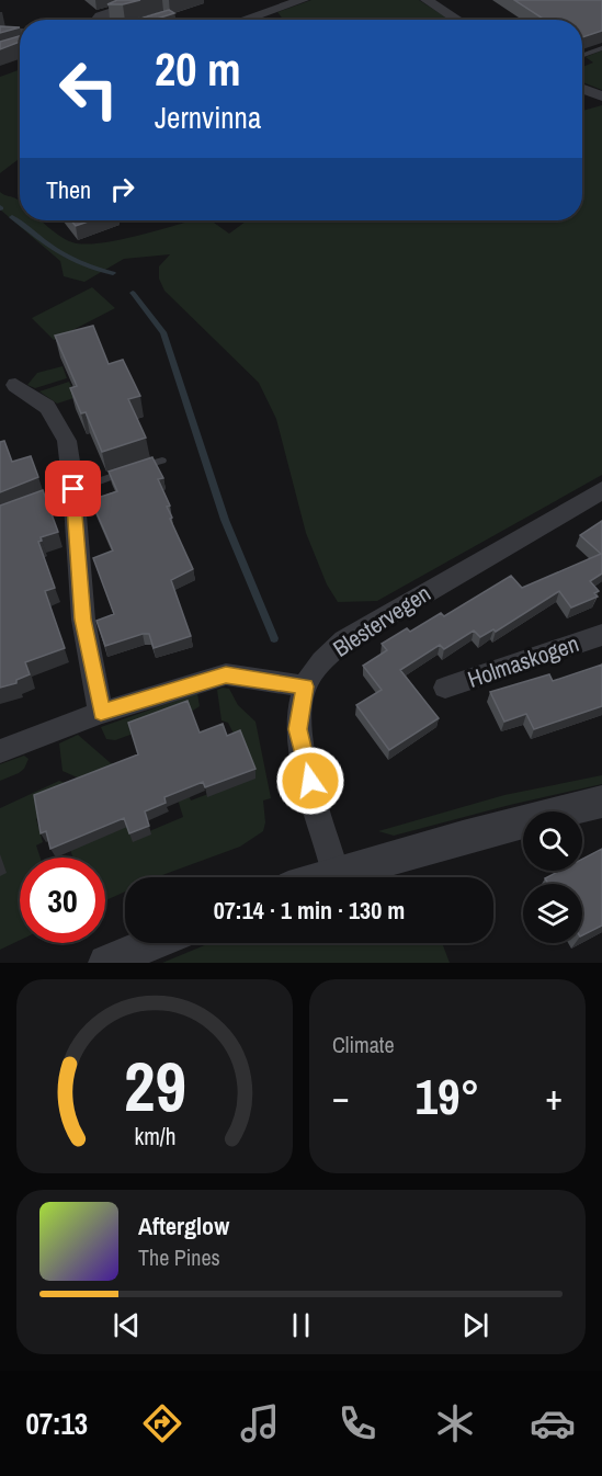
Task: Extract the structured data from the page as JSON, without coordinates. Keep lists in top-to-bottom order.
{
  "streets": {
    "street": ["Blestervegen", "Holmaskogen"]
  },
  "page": {
    "turn": ["20 m", "Jernvinna"],
    "then": "Then",
    "limit": "30",
    "trip": "07:14 · 1 min · 130 m",
    "tile": "Climate",
    "heat": ["−", "19°", "+"],
    "song": ["Afterglow", "The Pines"],
    "tabs": "07:13",
    "gauge": ["29", "km/h"]
  }
}
